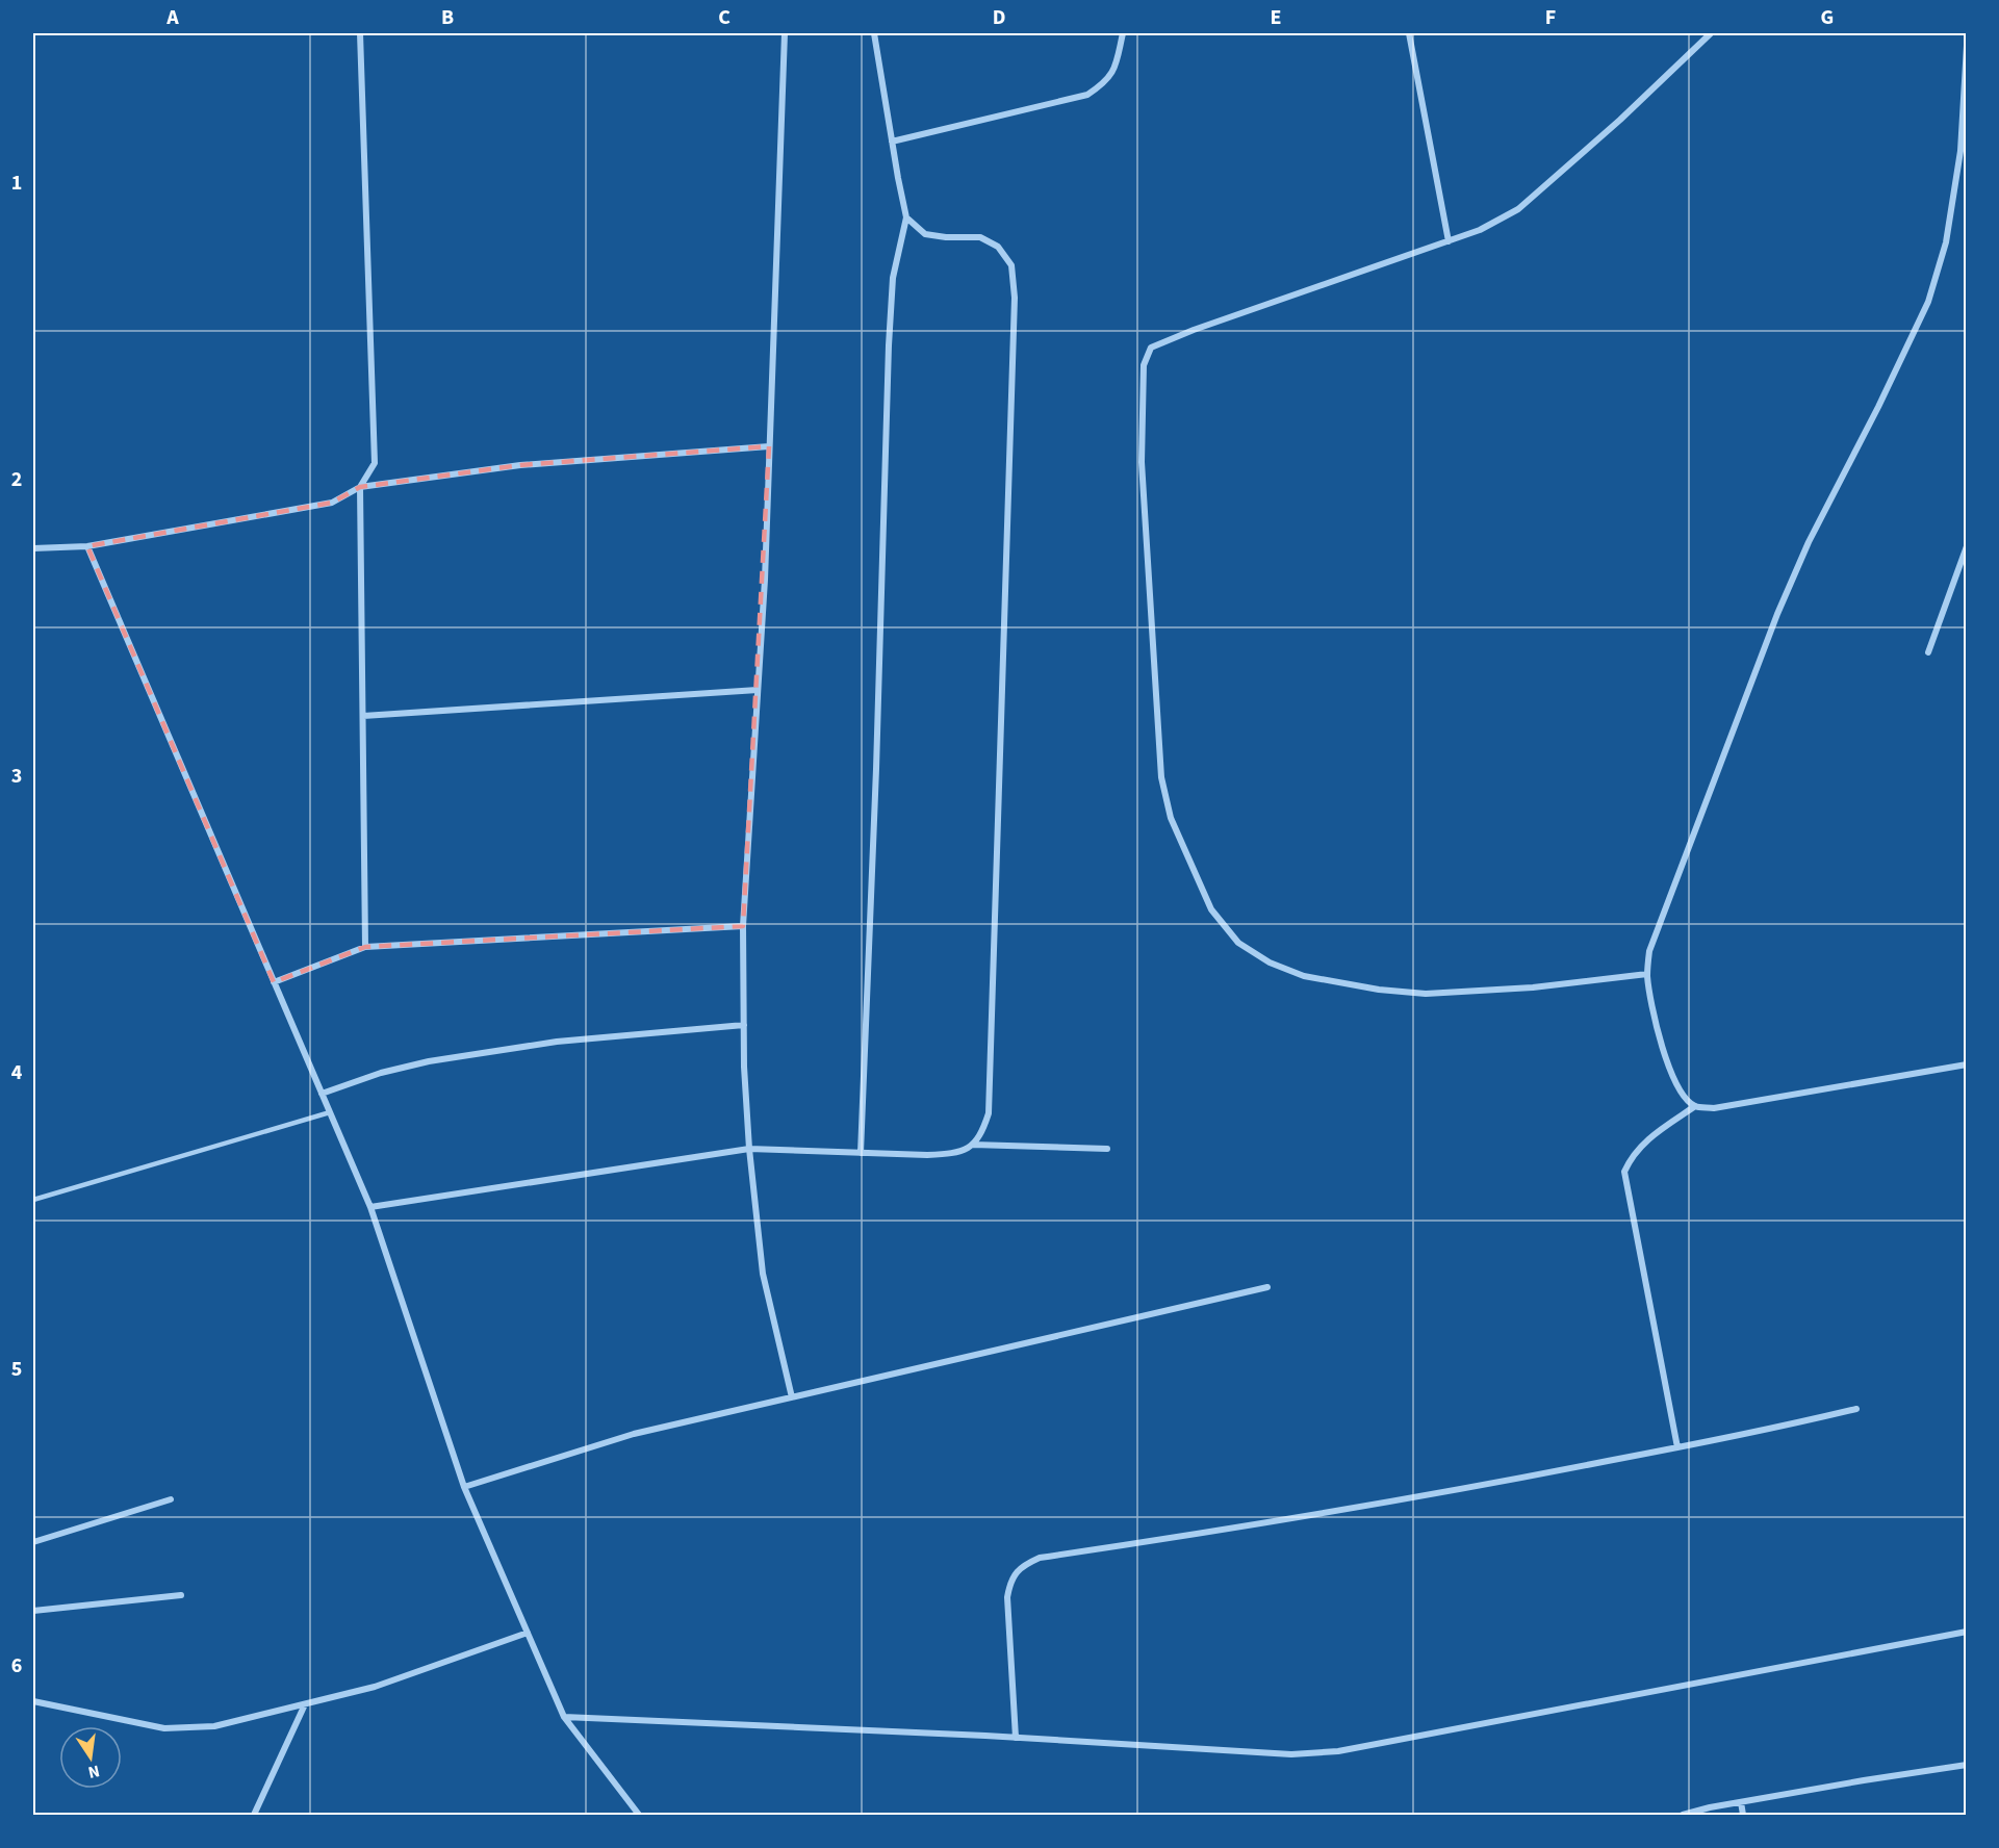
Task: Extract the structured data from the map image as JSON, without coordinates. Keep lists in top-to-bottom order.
{
  "north": "bottom",
  "grid": {
    "columns": [
      "A",
      "B",
      "C",
      "D",
      "E",
      "F",
      "G"
    ],
    "rows": [
      "1",
      "2",
      "3",
      "4",
      "5",
      "6"
    ]
  }
}
